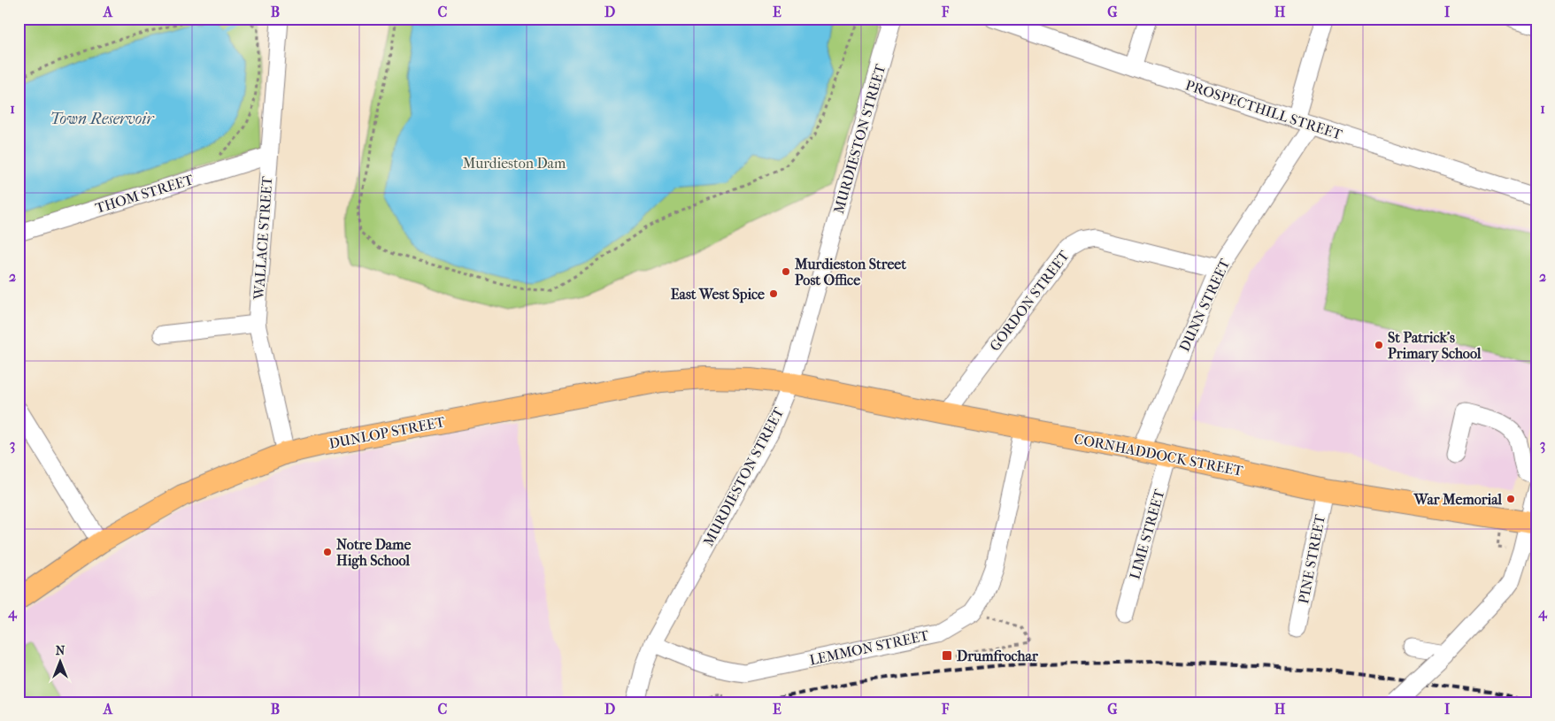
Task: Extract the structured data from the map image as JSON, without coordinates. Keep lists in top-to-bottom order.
{
  "streets": {
    "main road": ["DUNLOP STREET", "CORNHADDOCK STREET"],
    "street": [
      "PROSPECTHILL STREET",
      "MURDIESTON STREET",
      "THOM STREET",
      "WALLACE STREET",
      "GORDON STREET",
      "DUNN STREET",
      "LIME STREET",
      "PINE STREET",
      "LEMMON STREET"
    ]
  },
  "crossings": [
    ["PROSPECTHILL STREET", "DUNN STREET"],
    ["MURDIESTON STREET", "DUNLOP STREET"],
    ["MURDIESTON STREET", "CORNHADDOCK STREET"],
    ["MURDIESTON STREET", "LEMMON STREET"],
    ["THOM STREET", "WALLACE STREET"],
    ["WALLACE STREET", "DUNLOP STREET"],
    ["GORDON STREET", "DUNN STREET"],
    ["GORDON STREET", "CORNHADDOCK STREET"],
    ["DUNN STREET", "CORNHADDOCK STREET"],
    ["DUNLOP STREET", "CORNHADDOCK STREET"],
    ["CORNHADDOCK STREET", "LIME STREET"],
    ["CORNHADDOCK STREET", "PINE STREET"],
    ["CORNHADDOCK STREET", "LEMMON STREET"]
  ],
  "water": ["Town Reservoir"],
  "parks": ["Murdieston Dam"],
  "places": {
    "other": [
      "Murdieston Street Post Office",
      "East West Spice",
      "St Patrick's Primary School",
      "War Memorial",
      "Notre Dame High School"
    ],
    "transit": ["Drumfrochar"]
  },
  "north": "top",
  "grid": {
    "columns": [
      "A",
      "B",
      "C",
      "D",
      "E",
      "F",
      "G",
      "H",
      "I"
    ],
    "rows": [
      "1",
      "2",
      "3",
      "4"
    ]
  }
}
